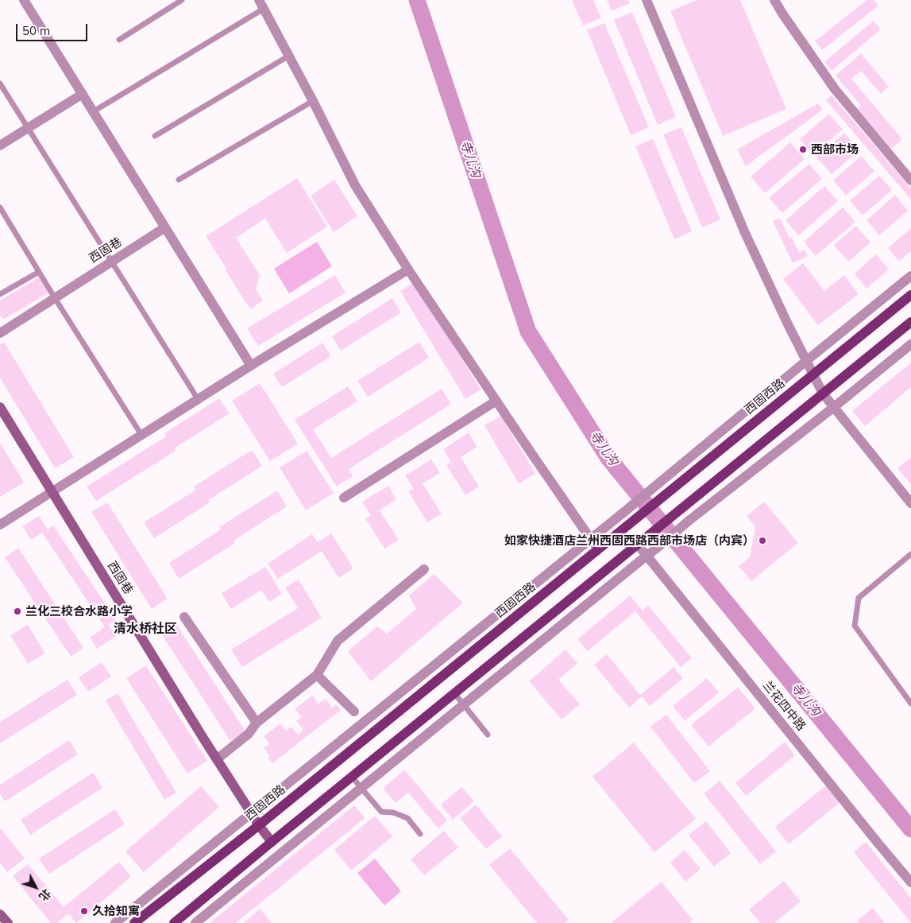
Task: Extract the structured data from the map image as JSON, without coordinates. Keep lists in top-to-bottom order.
{
  "streets": {
    "main road": ["西固西路"],
    "street": ["西固巷", "兰花四中路"]
  },
  "crossings": [
    ["西固巷", "西固西路"]
  ],
  "districts": ["清水桥社区"],
  "water": ["寺儿沟"],
  "places": [
    "西部市场",
    "如家快捷酒店兰州西固西路西部市场店（内宾）",
    "兰化三校合水路小学",
    "久拾知寓"
  ],
  "scale_bar": "50 m",
  "north": "bottom right"
}
